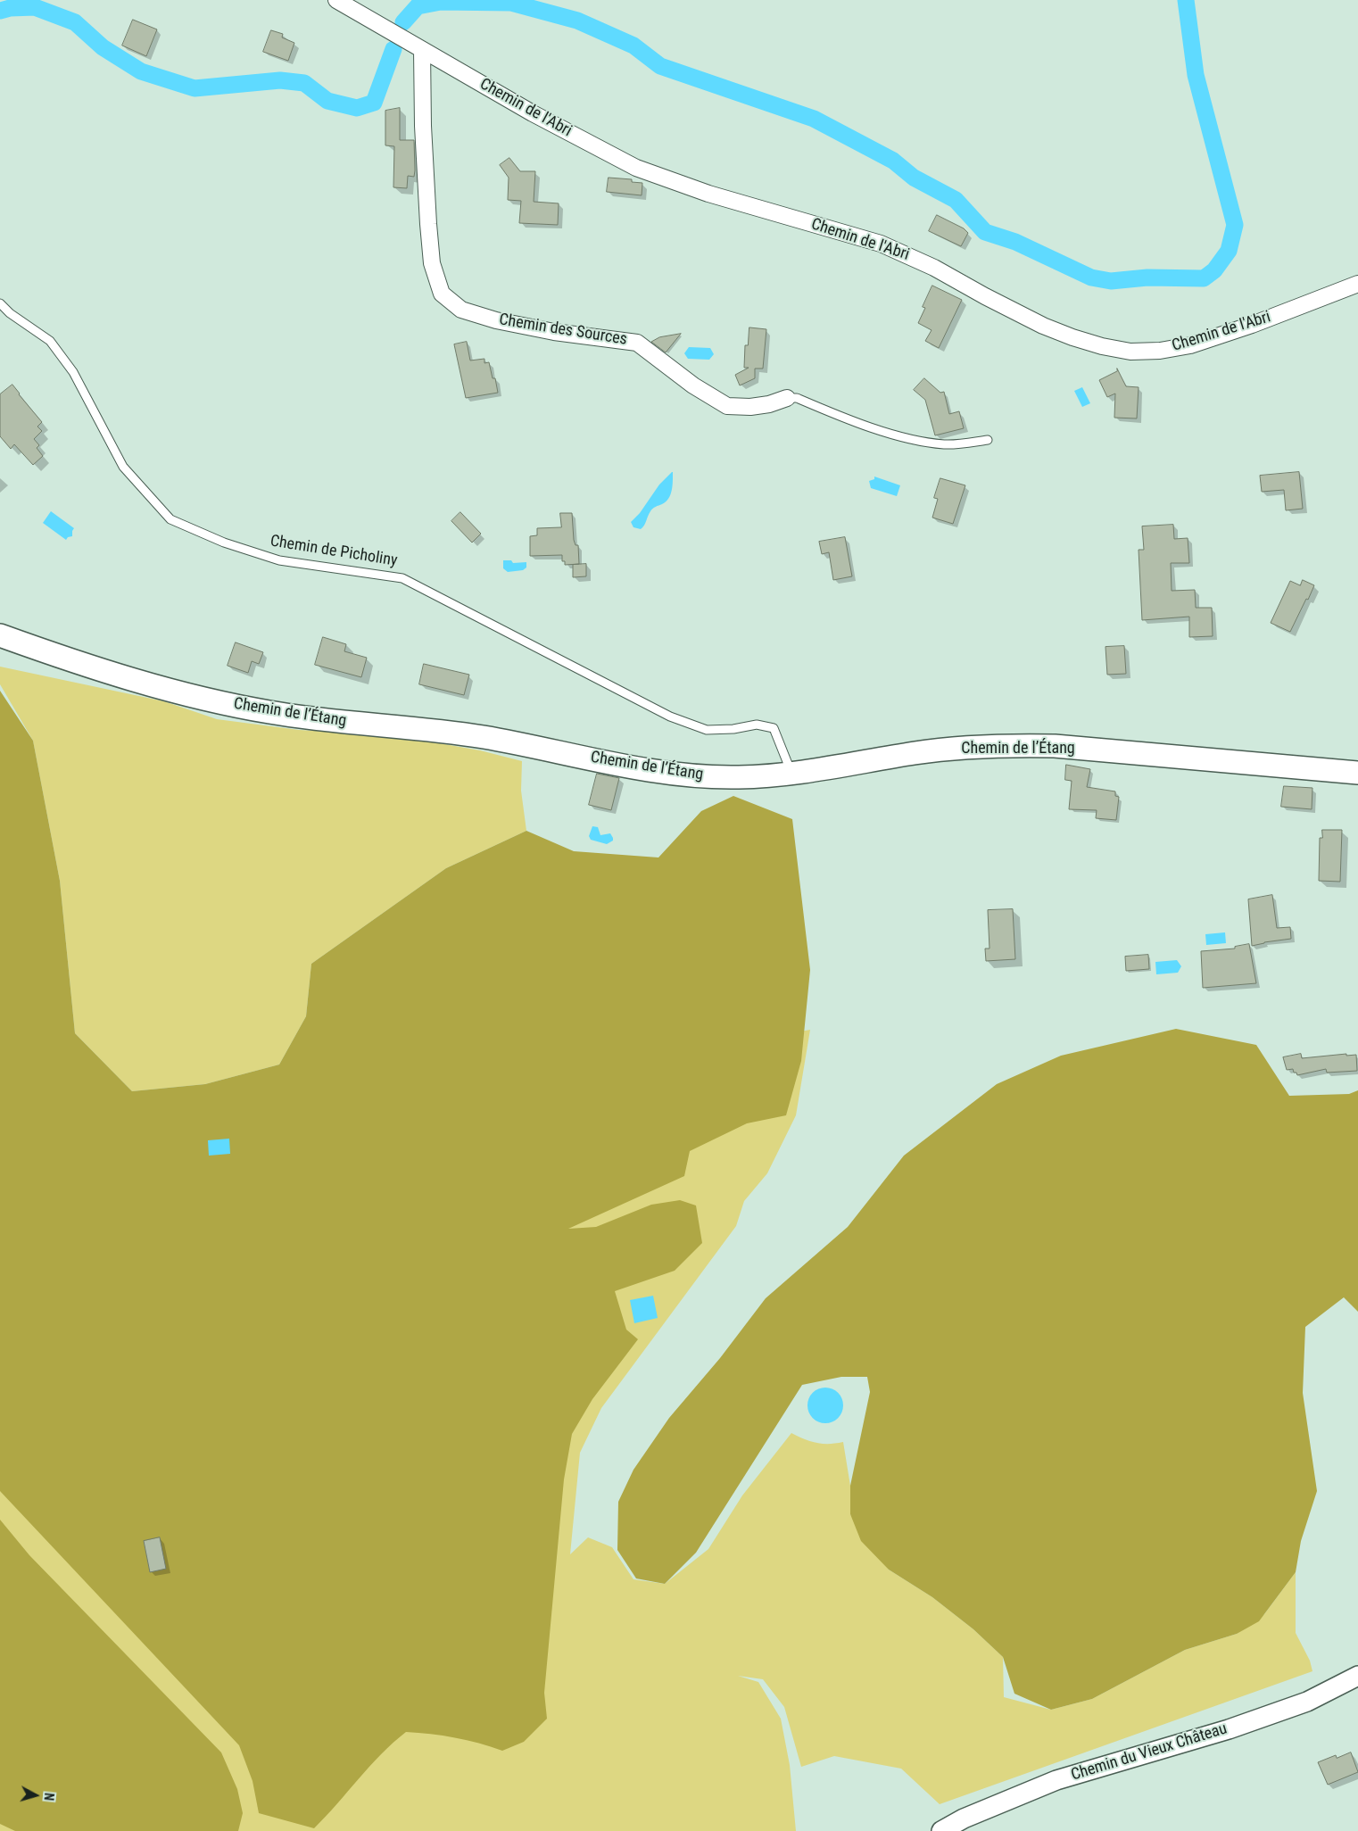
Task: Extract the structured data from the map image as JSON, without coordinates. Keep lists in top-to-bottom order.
{
  "streets": {
    "main road": ["Chemin de l’Étang"],
    "street": ["Chemin de l'Abri", "Chemin des Sources", "Chemin du Vieux Château"],
    "lane": ["Chemin de Picholiny"]
  },
  "crossings": [
    ["Chemin de l'Abri", "Chemin des Sources"],
    ["Chemin de Picholiny", "Chemin de l’Étang"]
  ],
  "north": "right"
}
